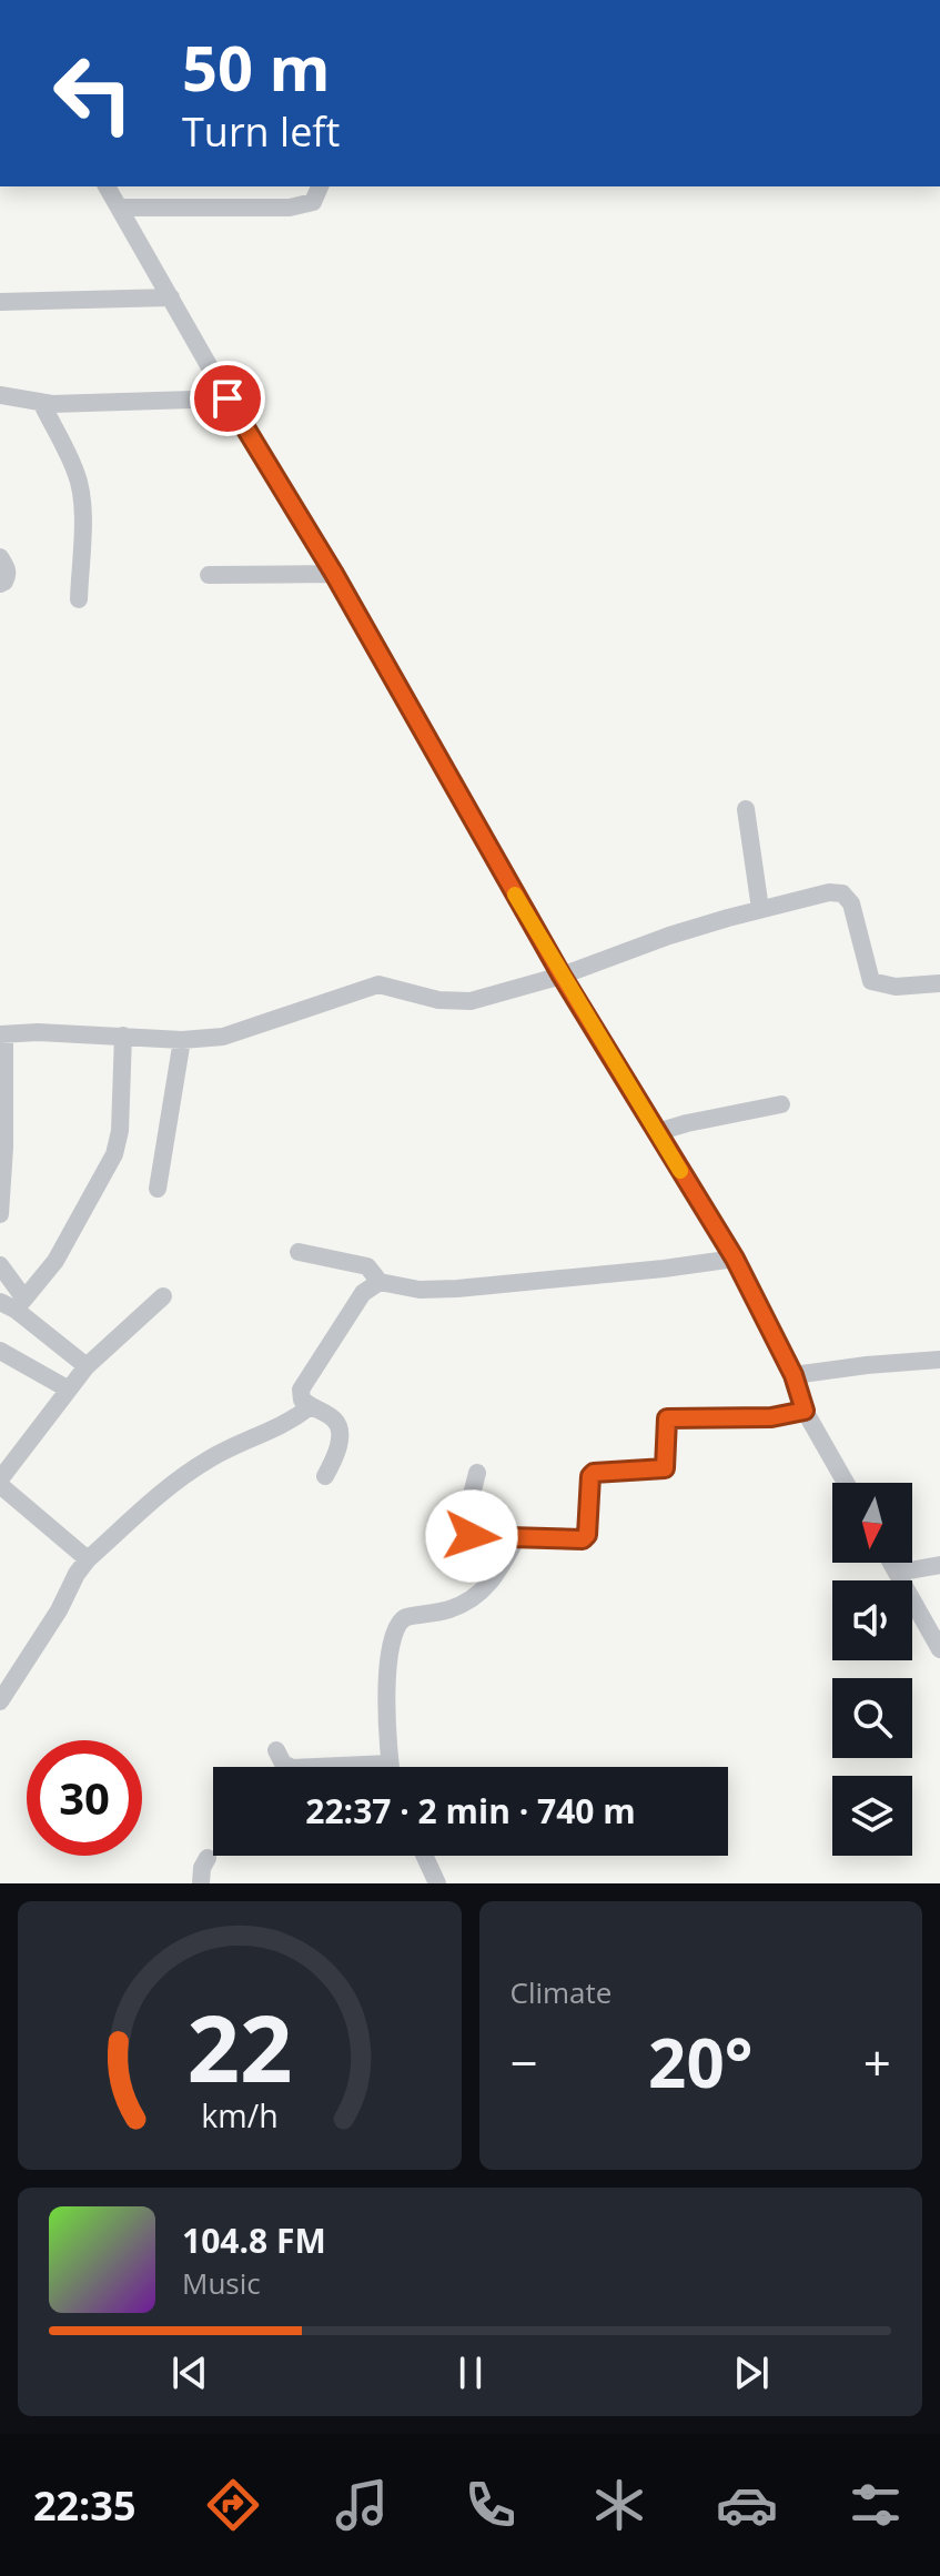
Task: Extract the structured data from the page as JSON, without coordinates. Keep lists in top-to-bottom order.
{
  "north": "bottom",
  "page": {
    "turn": ["50 m", "Turn left"],
    "limit": "30",
    "trip": "22:37 · 2 min · 740 m",
    "tile": "Climate",
    "heat": ["−", "20°", "+"],
    "song": ["104.8 FM", "Music"],
    "tabs": "22:35",
    "gauge": ["22", "km/h"]
  }
}
